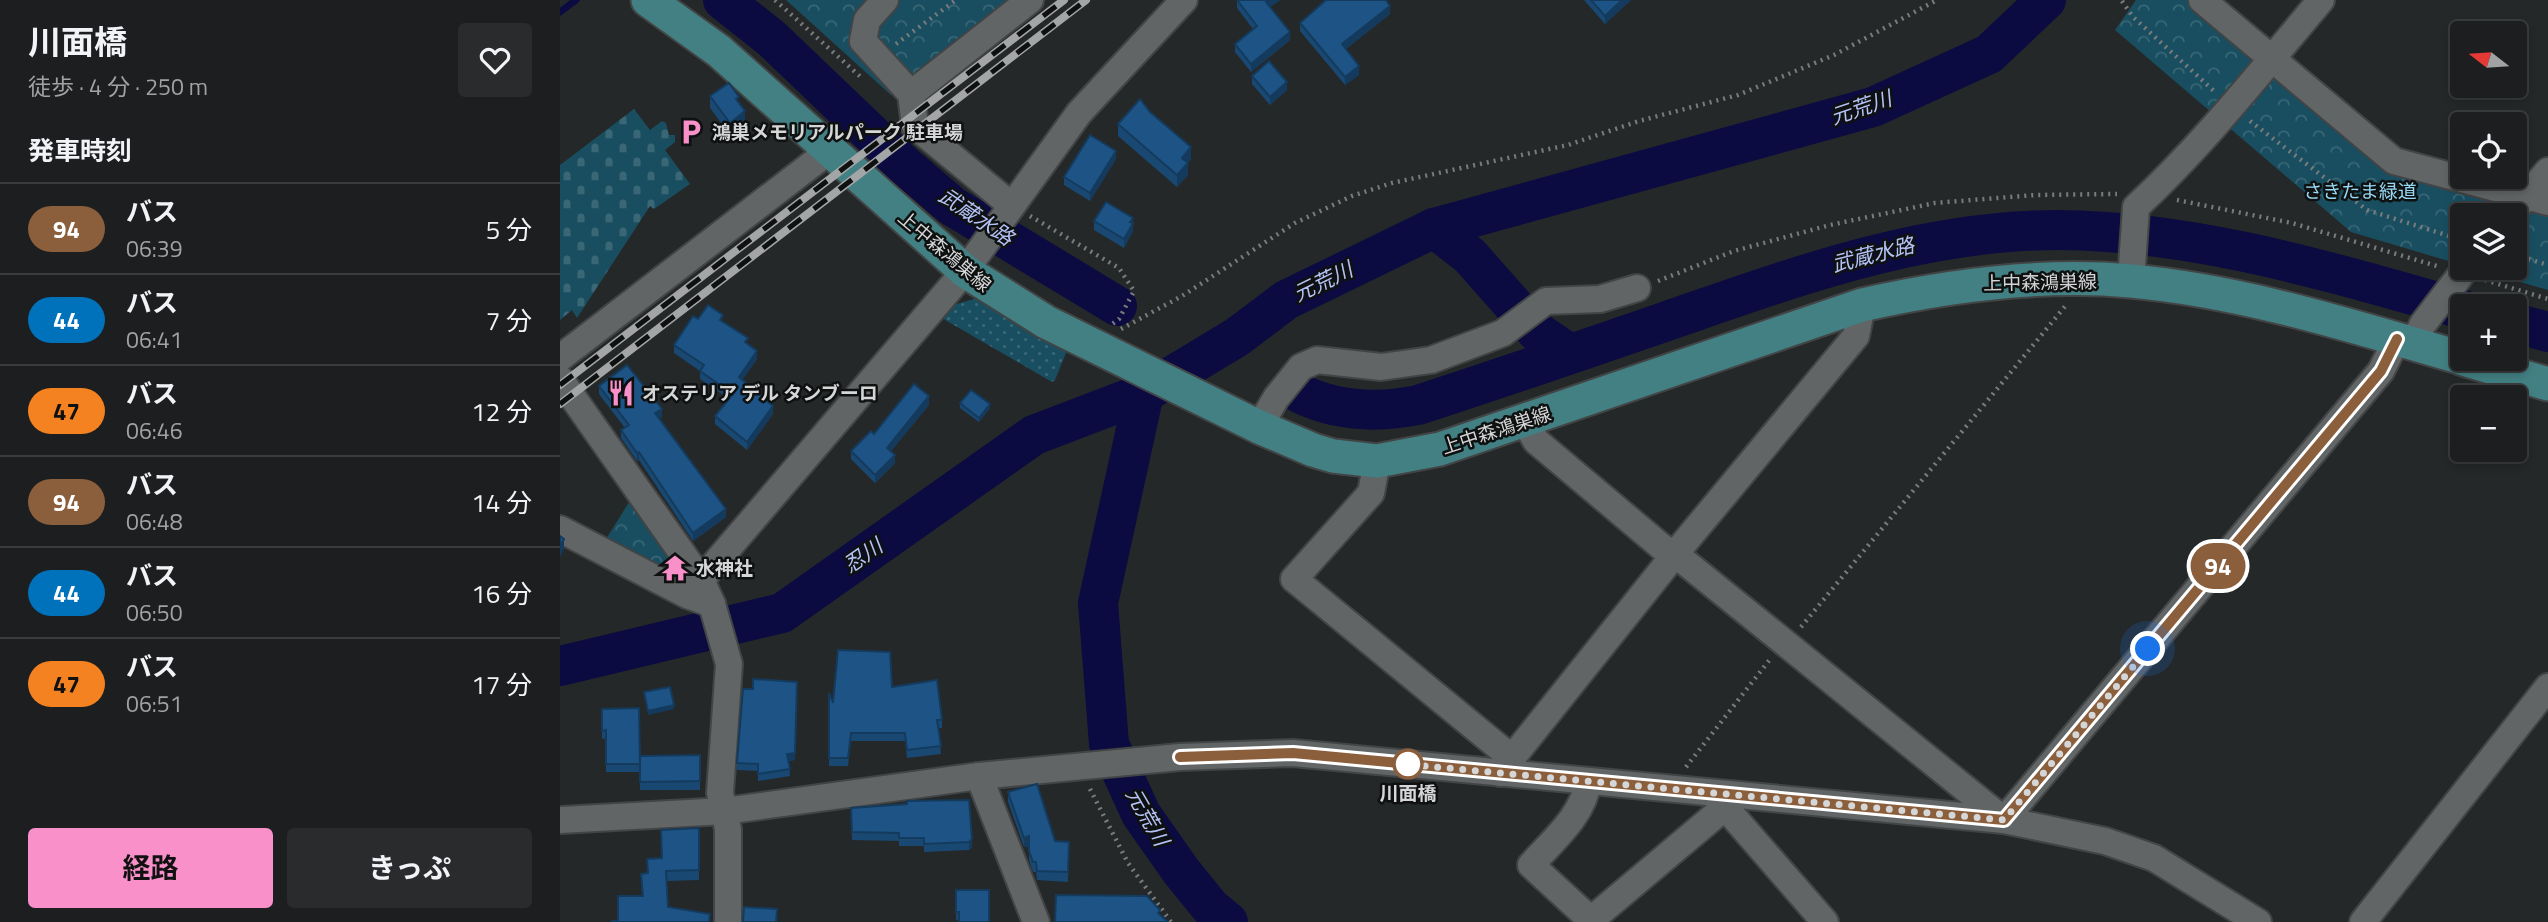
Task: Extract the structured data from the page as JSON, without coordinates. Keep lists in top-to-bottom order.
{
  "streets": {
    "main road": ["上中森鴻巣線"]
  },
  "water": ["元荒川", "武蔵水路", "忍川"],
  "parks": ["さきたま緑道"],
  "places": {
    "parking": ["鴻巣メモリアルパーク 駐車場"],
    "restaurant": ["オステリア デル タンブーロ"],
    "temple": ["水神社"],
    "other": ["川面橋"]
  },
  "lines": ["bus line 94"],
  "north": "left",
  "page": {
    "heading": [
      ["川面橋", "徒歩 · 4 分 · 250 m"],
      "発車時刻"
    ],
    "on_map": "94",
    "map_buttons": ["+", "−"],
    "list": [
      {
        "mark": "94",
        "name": "バス",
        "note": "06:39",
        "value": "5 分"
      },
      {
        "mark": "44",
        "name": "バス",
        "note": "06:41",
        "value": "7 分"
      },
      {
        "mark": "47",
        "name": "バス",
        "note": "06:46",
        "value": "12 分"
      },
      {
        "mark": "94",
        "name": "バス",
        "note": "06:48",
        "value": "14 分"
      },
      {
        "mark": "44",
        "name": "バス",
        "note": "06:50",
        "value": "16 分"
      },
      {
        "mark": "47",
        "name": "バス",
        "note": "06:51",
        "value": "17 分"
      }
    ],
    "buttons": ["経路", "きっぷ"]
  }
}
